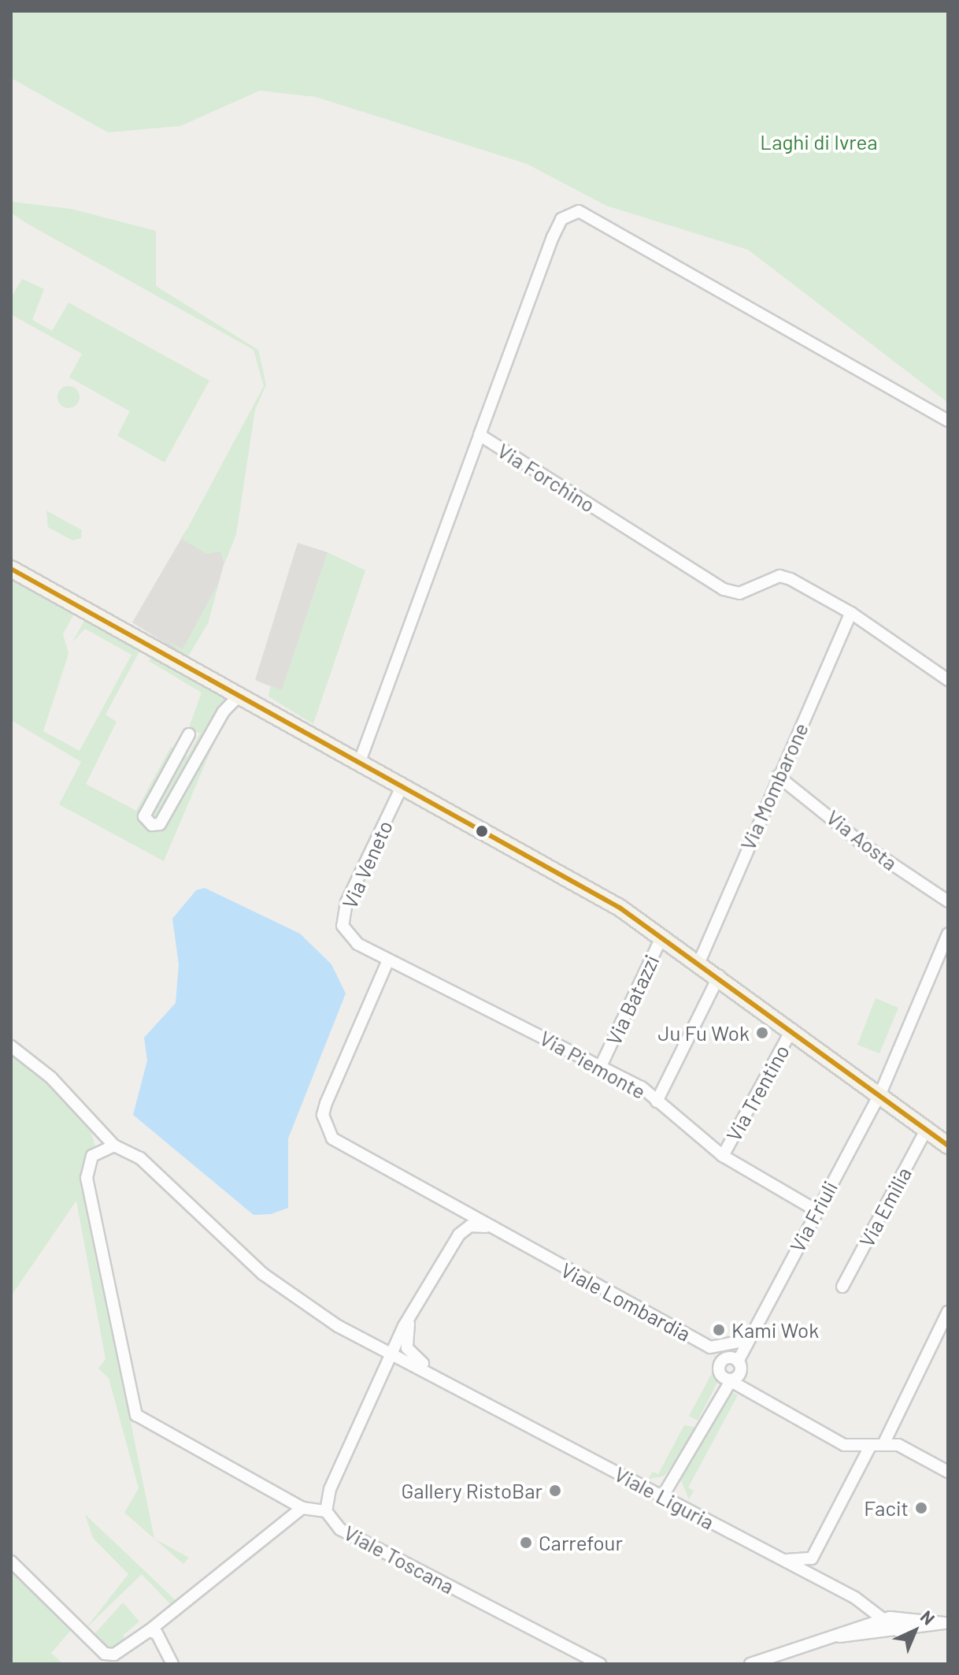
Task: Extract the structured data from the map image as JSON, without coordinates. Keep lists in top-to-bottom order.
{
  "streets": {
    "street": [
      "Via Forchino",
      "Via Mombarone",
      "Via Aosta",
      "Via Veneto",
      "Via Batazzi",
      "Via Piemonte",
      "Via Trentino",
      "Via Emilia",
      "Via Friuli",
      "Viale Lombardia",
      "Viale Liguria",
      "Viale Toscana"
    ]
  },
  "crossings": [
    ["Via Forchino", "Via Mombarone"],
    ["Via Mombarone", "Via Aosta"],
    ["Via Veneto", "Via Piemonte"],
    ["Via Veneto", "Viale Lombardia"],
    ["Via Batazzi", "Via Piemonte"],
    ["Via Piemonte", "Via Trentino"],
    ["Via Piemonte", "Via Friuli"],
    ["Via Piemonte", "Viale Lombardia"],
    ["Via Friuli", "Viale Lombardia"]
  ],
  "parks": ["Laghi di Ivrea"],
  "places": [
    "Ju Fu Wok",
    "Kami Wok",
    "Gallery RistoBar",
    "Facit",
    "Carrefour"
  ],
  "north": "top right"
}
